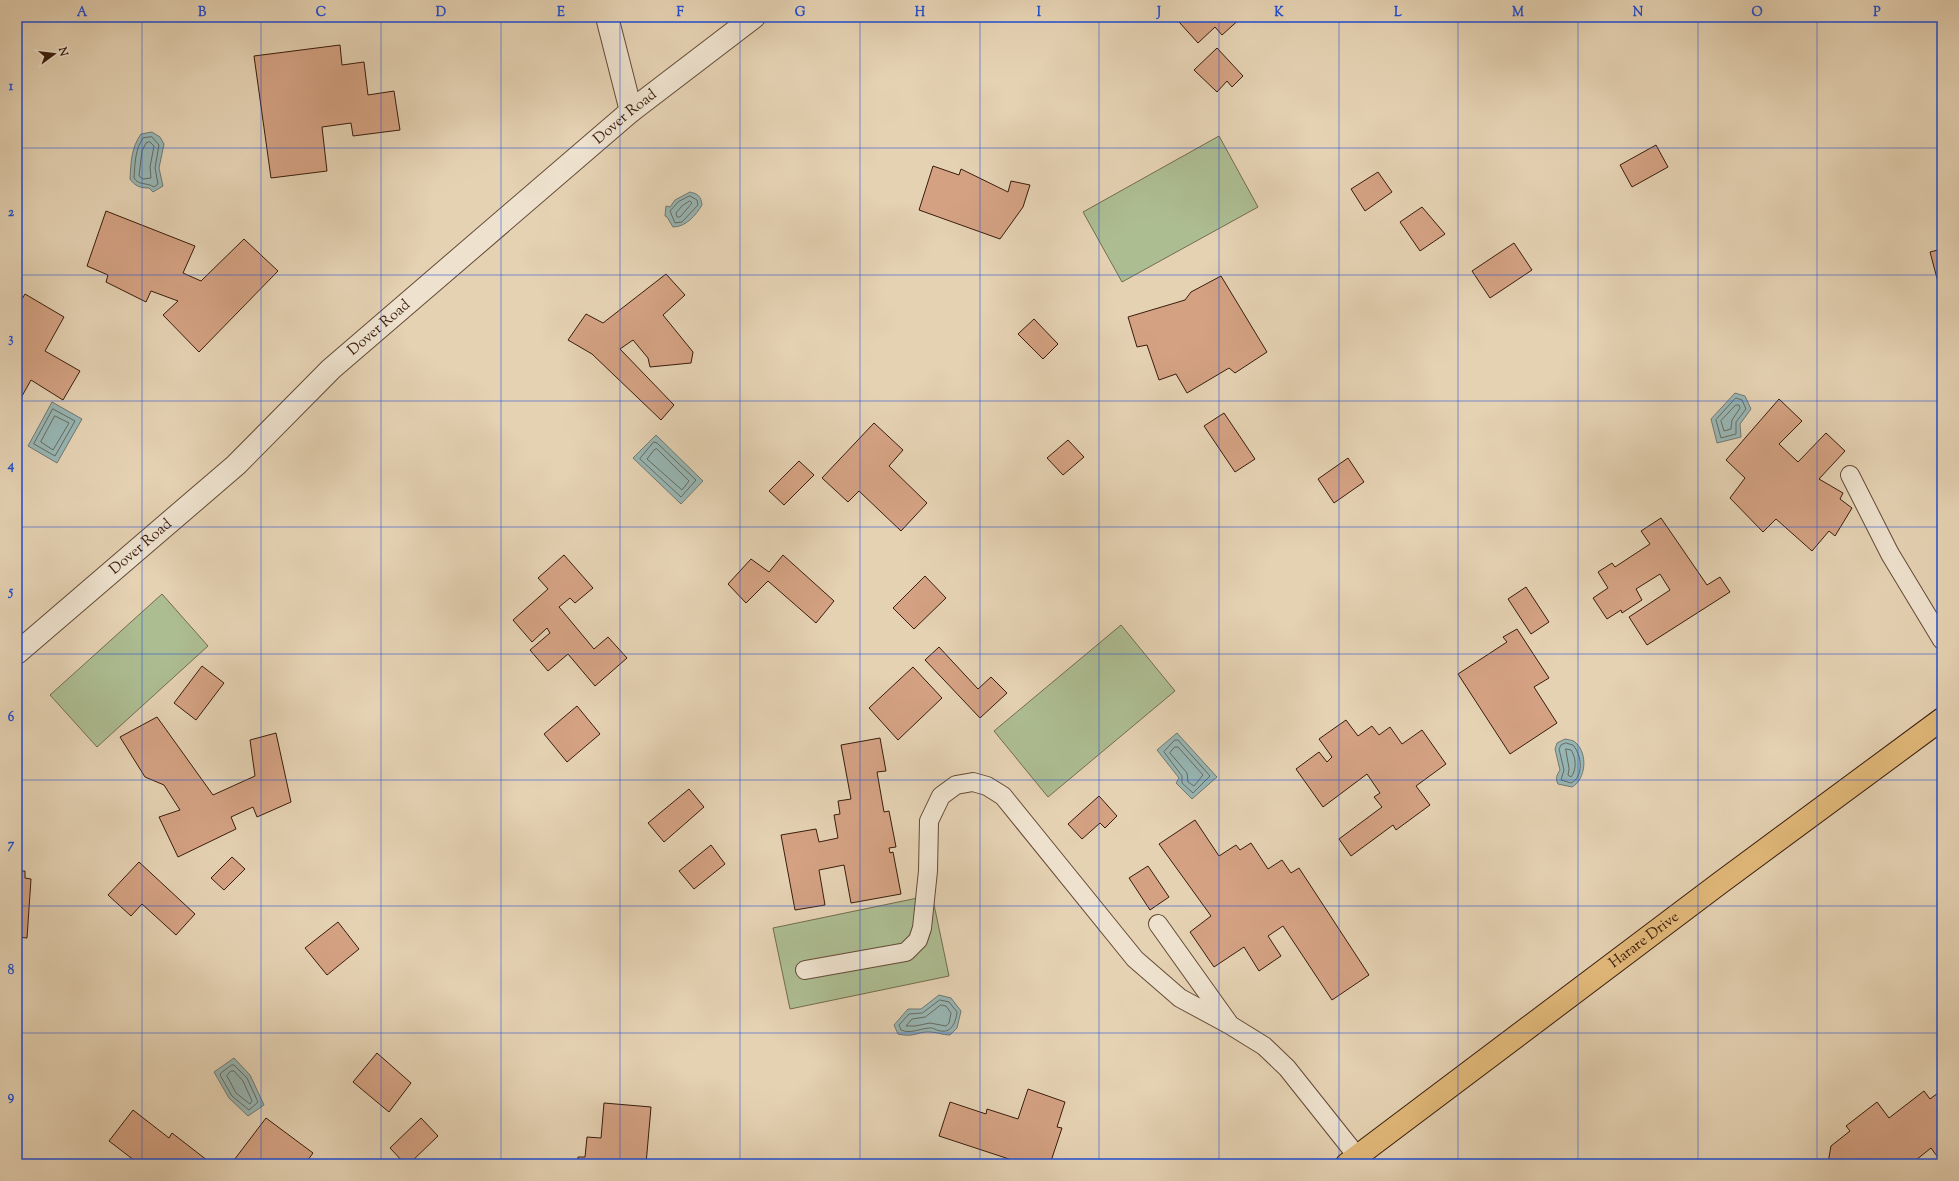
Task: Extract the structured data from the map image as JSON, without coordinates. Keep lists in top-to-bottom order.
{
  "streets": {
    "main road": ["Harare Drive"],
    "street": ["Dover Road"]
  },
  "north": "right",
  "grid": {
    "columns": [
      "A",
      "B",
      "C",
      "D",
      "E",
      "F",
      "G",
      "H",
      "I",
      "J",
      "K",
      "L",
      "M",
      "N",
      "O",
      "P"
    ],
    "rows": [
      "1",
      "2",
      "3",
      "4",
      "5",
      "6",
      "7",
      "8",
      "9"
    ]
  }
}
